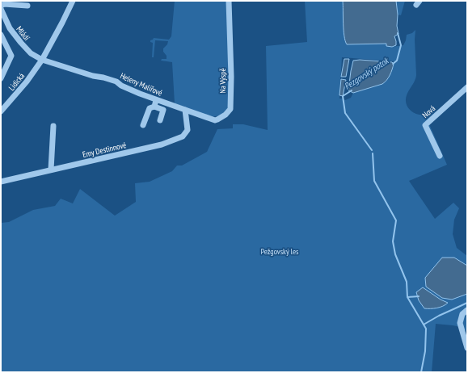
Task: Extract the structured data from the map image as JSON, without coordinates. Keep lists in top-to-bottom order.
{
  "streets": {
    "street": [
      "Mládí",
      "Na Výspě",
      "Lidická",
      "Heleny Malířové",
      "Nová",
      "Emy Destinnové"
    ]
  },
  "crossings": [
    ["Mládí", "Lidická"],
    ["Mládí", "Heleny Malířové"],
    ["Na Výspě", "Heleny Malířové"],
    ["Na Výspě", "Emy Destinnové"],
    ["Lidická", "Heleny Malířové"],
    ["Heleny Malířové", "Emy Destinnové"]
  ],
  "water": ["Pezgovský potok"],
  "parks": ["Pežgovský les"]
}
